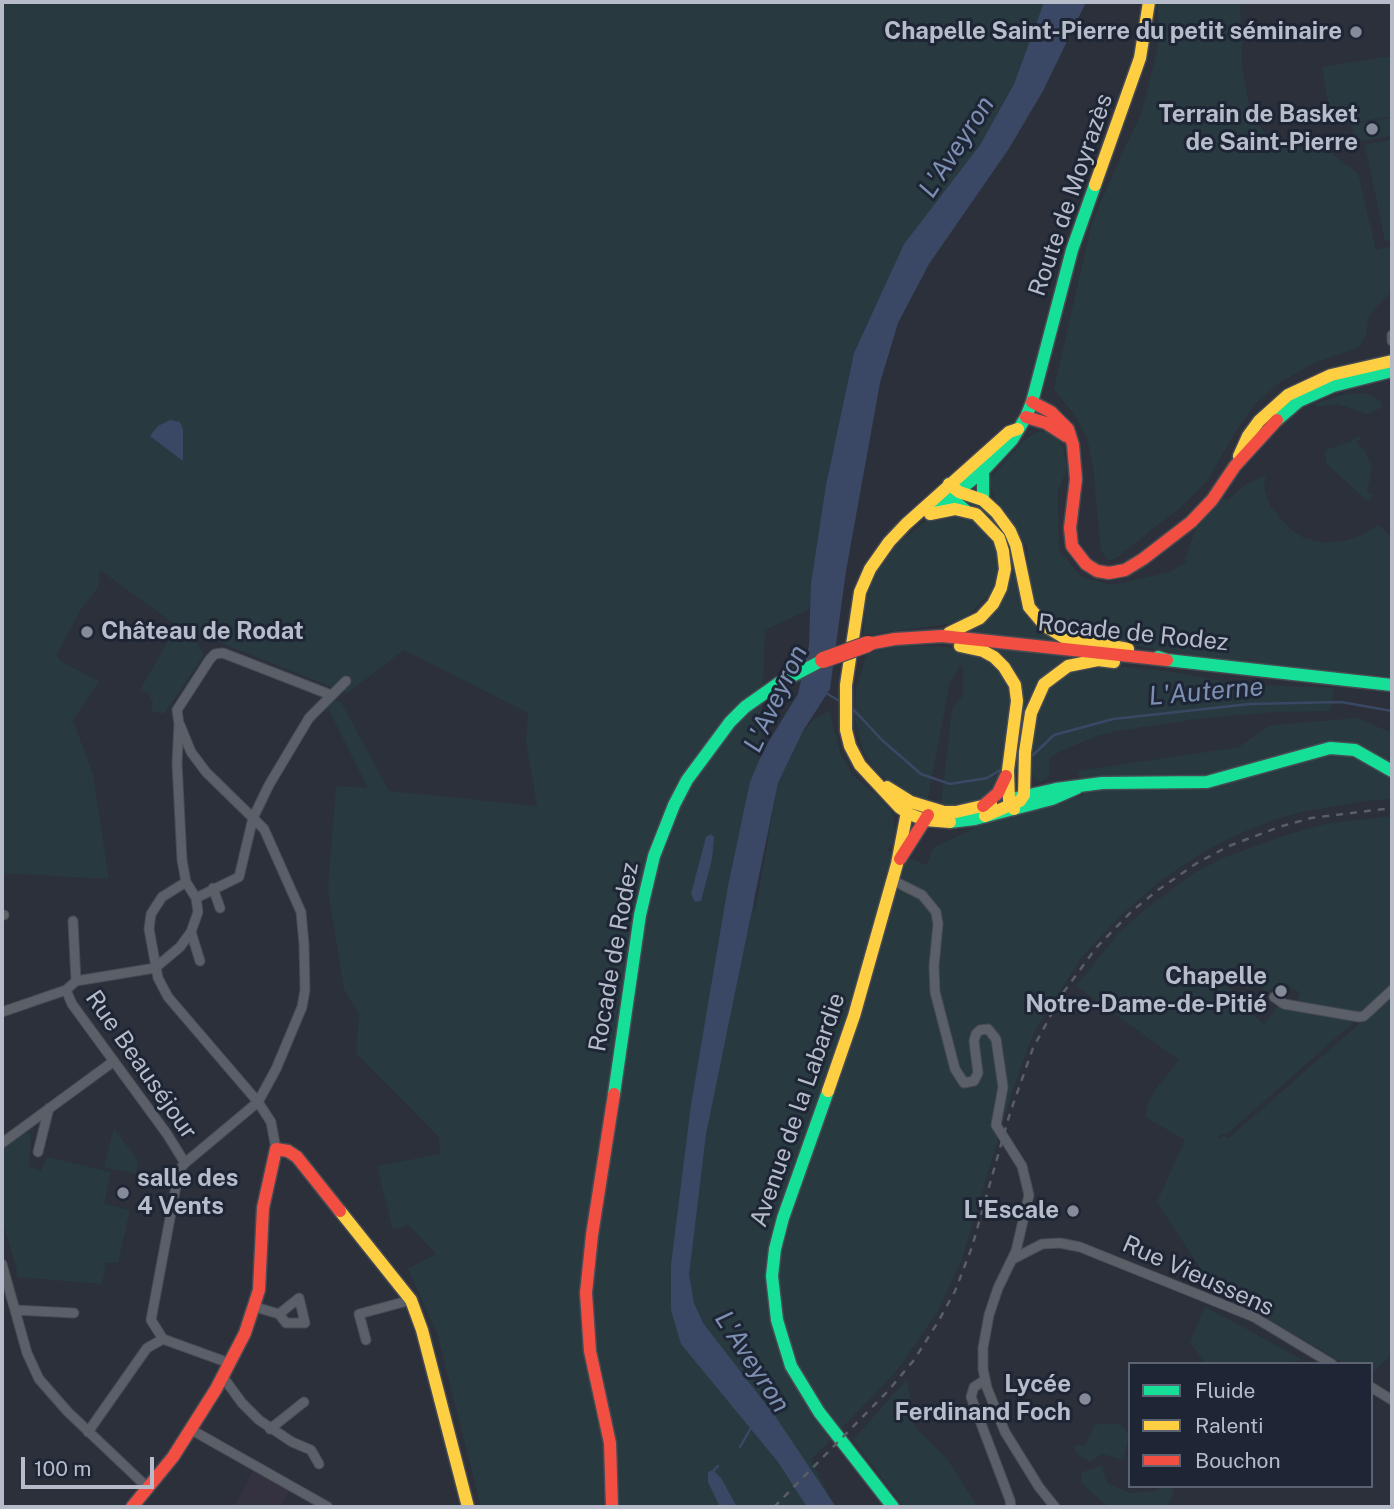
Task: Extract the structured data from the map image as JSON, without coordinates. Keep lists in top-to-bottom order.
{
  "streets": {
    "main road": ["Route de Moyrazès", "Rocade de Rodez", "Avenue de la Labardie"],
    "street": ["Rue Beauséjour", "Rue Vieussens"]
  },
  "water": ["L'Aveyron", "L'Auterne"],
  "places": [
    "Chapelle Saint-Pierre du petit séminaire",
    "Terrain de Basket de Saint-Pierre",
    "Château de Rodat",
    "Chapelle Notre-Dame-de-Pitié",
    "salle des 4 Vents",
    "L'Escale",
    "Lycée Ferdinand Foch"
  ],
  "legend": ["Fluide", "Ralenti", "Bouchon"],
  "scale_bar": "100 m"
}
